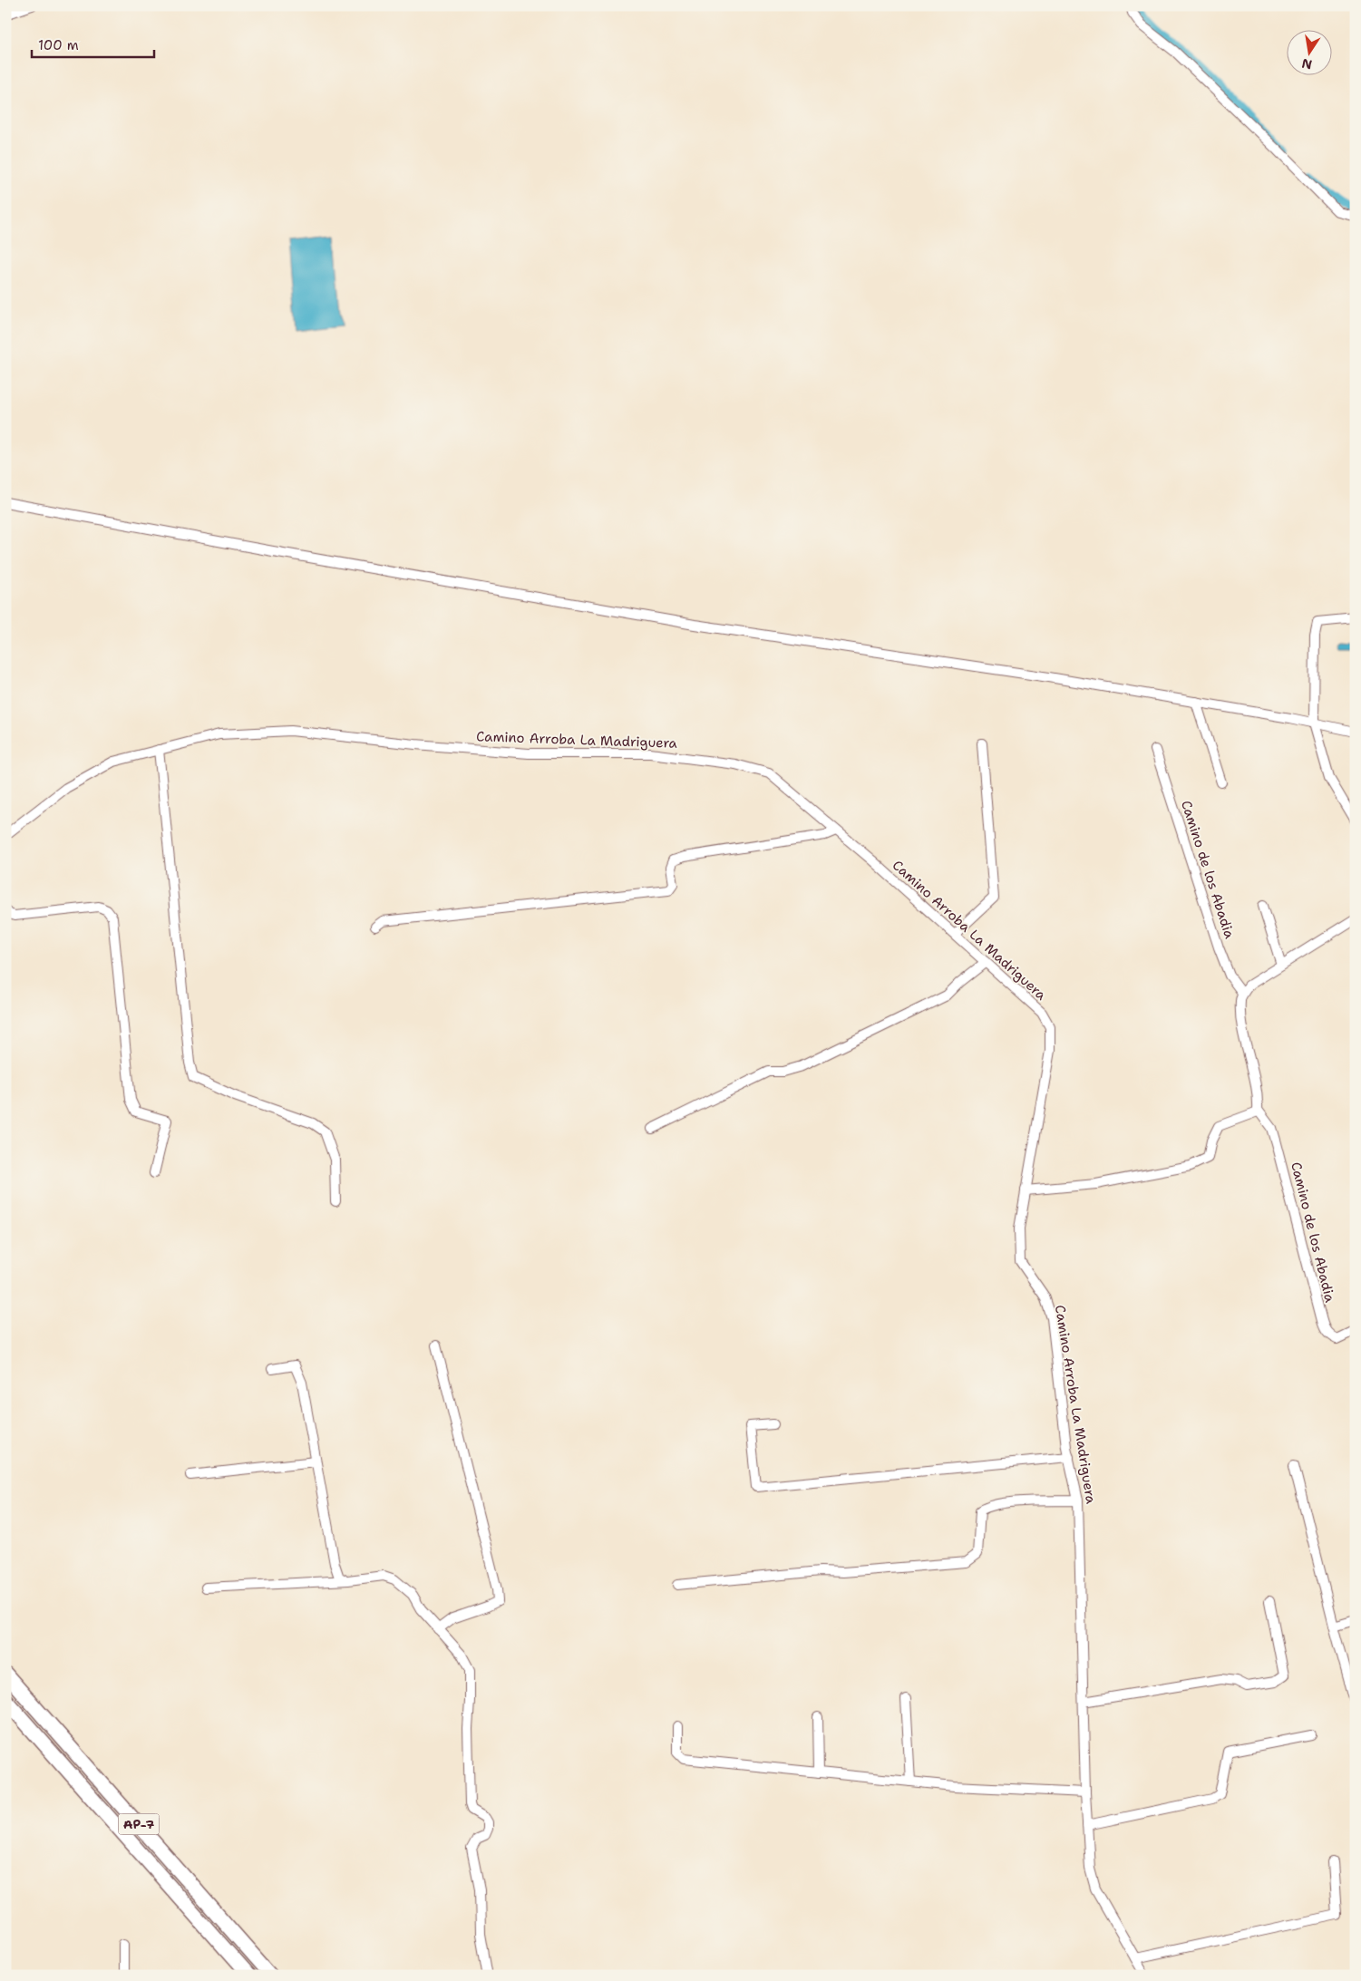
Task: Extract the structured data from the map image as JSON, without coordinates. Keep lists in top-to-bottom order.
{
  "streets": {
    "highway": ["AP-7"],
    "street": ["Camino Arroba La Madriguera", "Camino de los Abadia"]
  },
  "scale_bar": "100 m",
  "north": "bottom"
}
